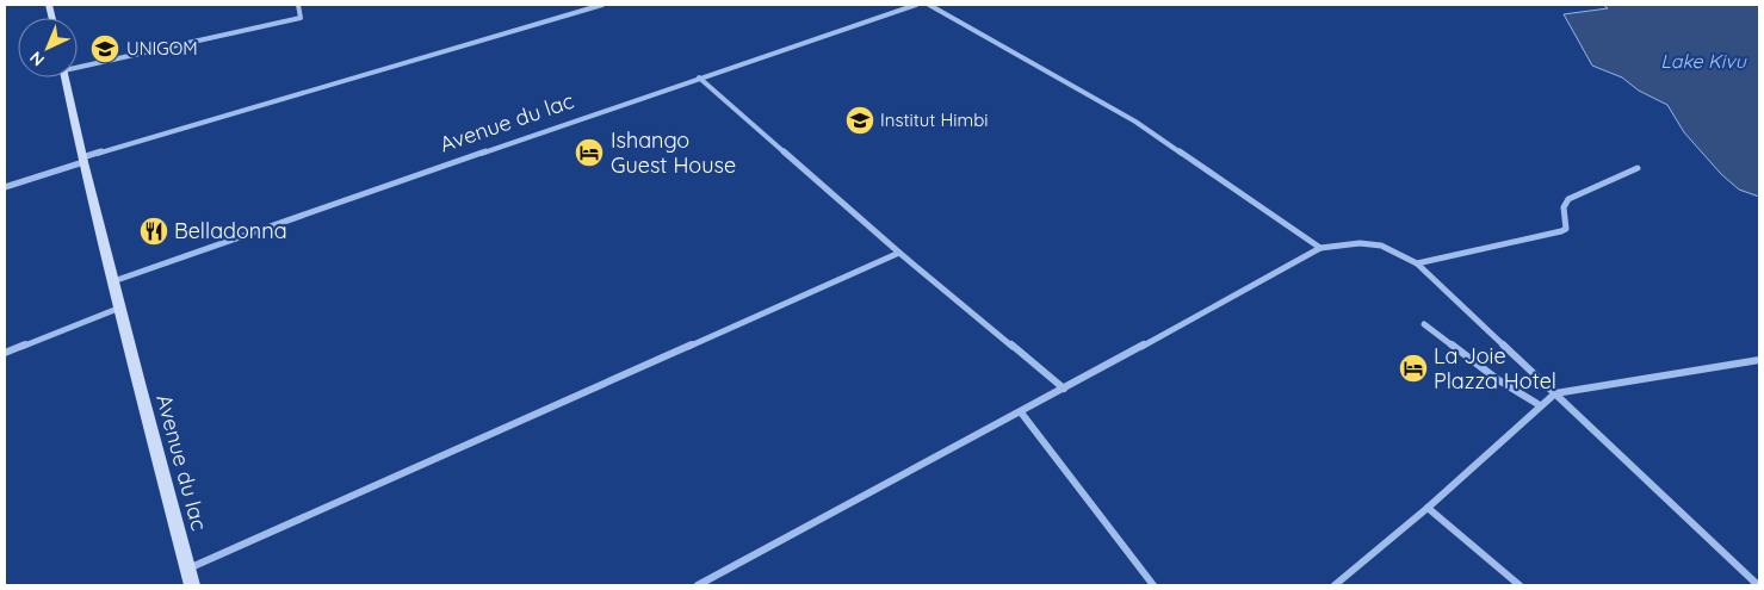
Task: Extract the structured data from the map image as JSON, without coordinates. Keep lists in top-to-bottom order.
{
  "streets": {
    "main road": ["Avenue du lac"]
  },
  "water": ["Lake Kivu"],
  "places": {
    "school or university": ["UNIGOM", "Institut Himbi"],
    "hotel": ["Ishango Guest House", "La Joie Plazza Hotel"],
    "restaurant": ["Belladonna"]
  },
  "north": "bottom left"
}
